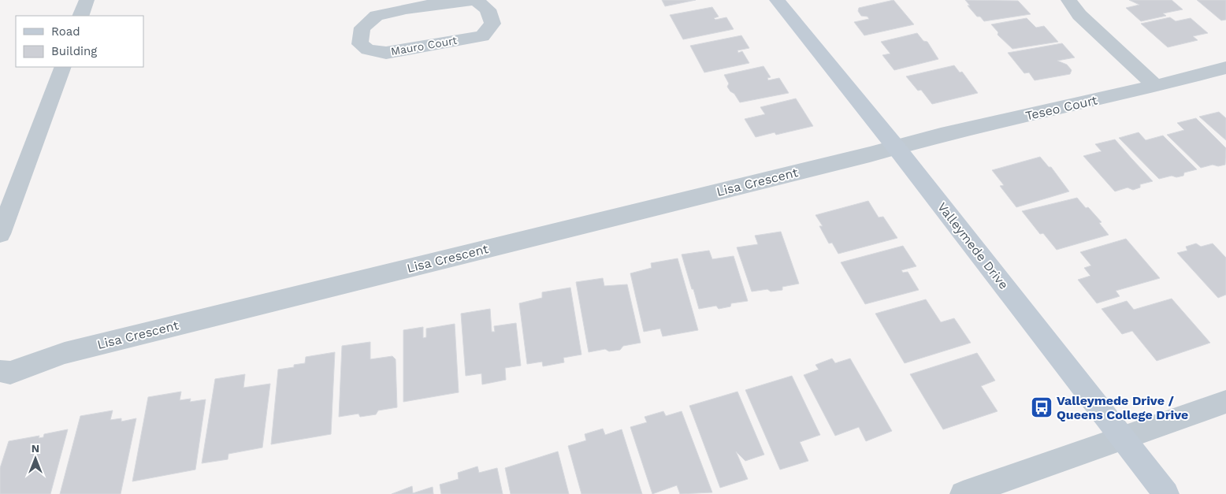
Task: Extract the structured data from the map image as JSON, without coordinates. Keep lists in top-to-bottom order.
{
  "streets": {
    "street": [
      "Mauro Court",
      "Teseo Court",
      "Lisa Crescent",
      "Valleymede Drive"
    ]
  },
  "crossings": [
    ["Teseo Court", "Lisa Crescent"],
    ["Teseo Court", "Valleymede Drive"],
    ["Lisa Crescent", "Valleymede Drive"]
  ],
  "places": {
    "bus stop": ["Valleymede Drive / Queens College Drive"]
  },
  "legend": ["Road", "Building"],
  "north": "top"
}
